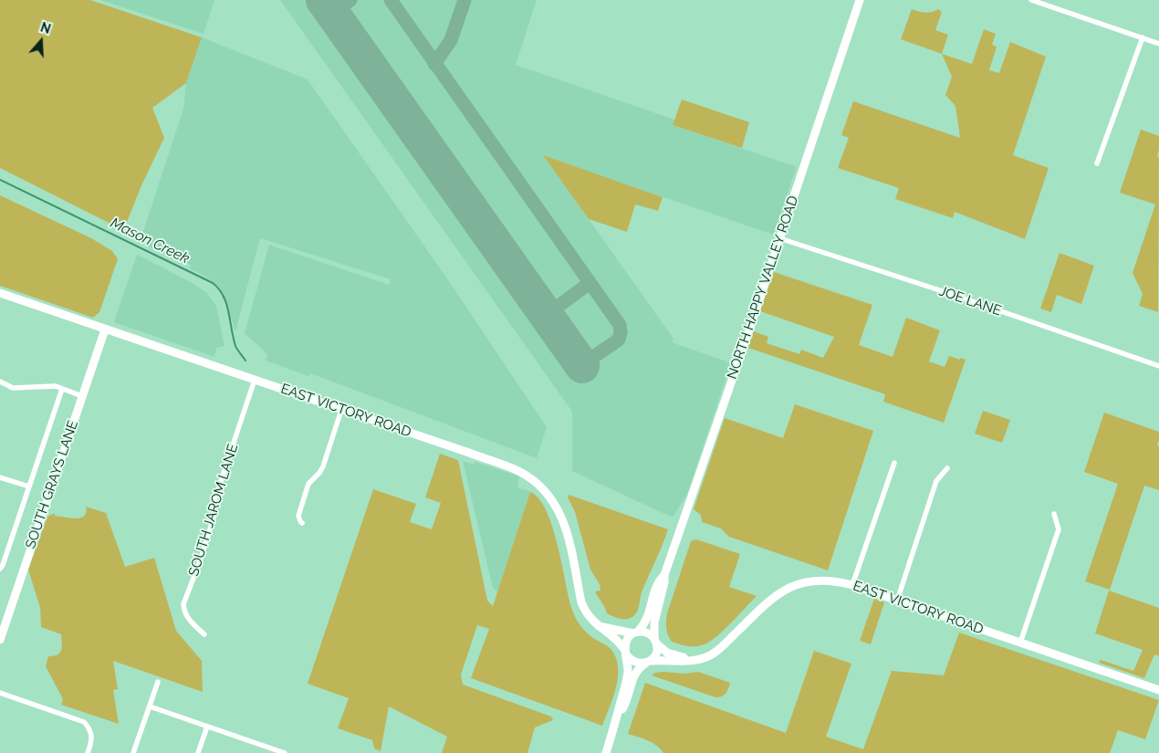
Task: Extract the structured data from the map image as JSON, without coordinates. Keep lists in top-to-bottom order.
{
  "streets": {
    "street": [
      "NORTH HAPPY VALLEY ROAD",
      "JOE LANE",
      "EAST VICTORY ROAD",
      "SOUTH GRAYS LANE",
      "SOUTH JAROM LANE"
    ]
  },
  "crossings": [
    ["NORTH HAPPY VALLEY ROAD", "JOE LANE"],
    ["NORTH HAPPY VALLEY ROAD", "EAST VICTORY ROAD"],
    ["EAST VICTORY ROAD", "SOUTH GRAYS LANE"],
    ["EAST VICTORY ROAD", "SOUTH JAROM LANE"]
  ],
  "water": ["Mason Creek"],
  "north": "top"
}
